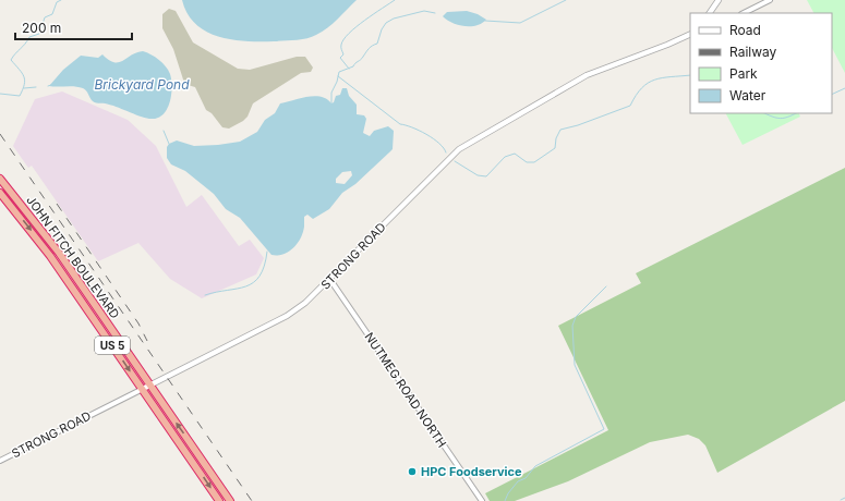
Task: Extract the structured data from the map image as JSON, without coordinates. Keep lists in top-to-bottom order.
{
  "streets": {
    "highway": ["JOHN FITCH BOULEVARD", "US 5"],
    "street": ["STRONG ROAD", "NUTMEG ROAD NORTH"]
  },
  "crossings": [
    ["STRONG ROAD", "JOHN FITCH BOULEVARD"],
    ["STRONG ROAD", "NUTMEG ROAD NORTH"]
  ],
  "water": ["Brickyard Pond"],
  "places": ["HPC Foodservice"],
  "legend": [
    "Road",
    "Railway",
    "Park",
    "Water"
  ],
  "scale_bar": "200 m"
}
